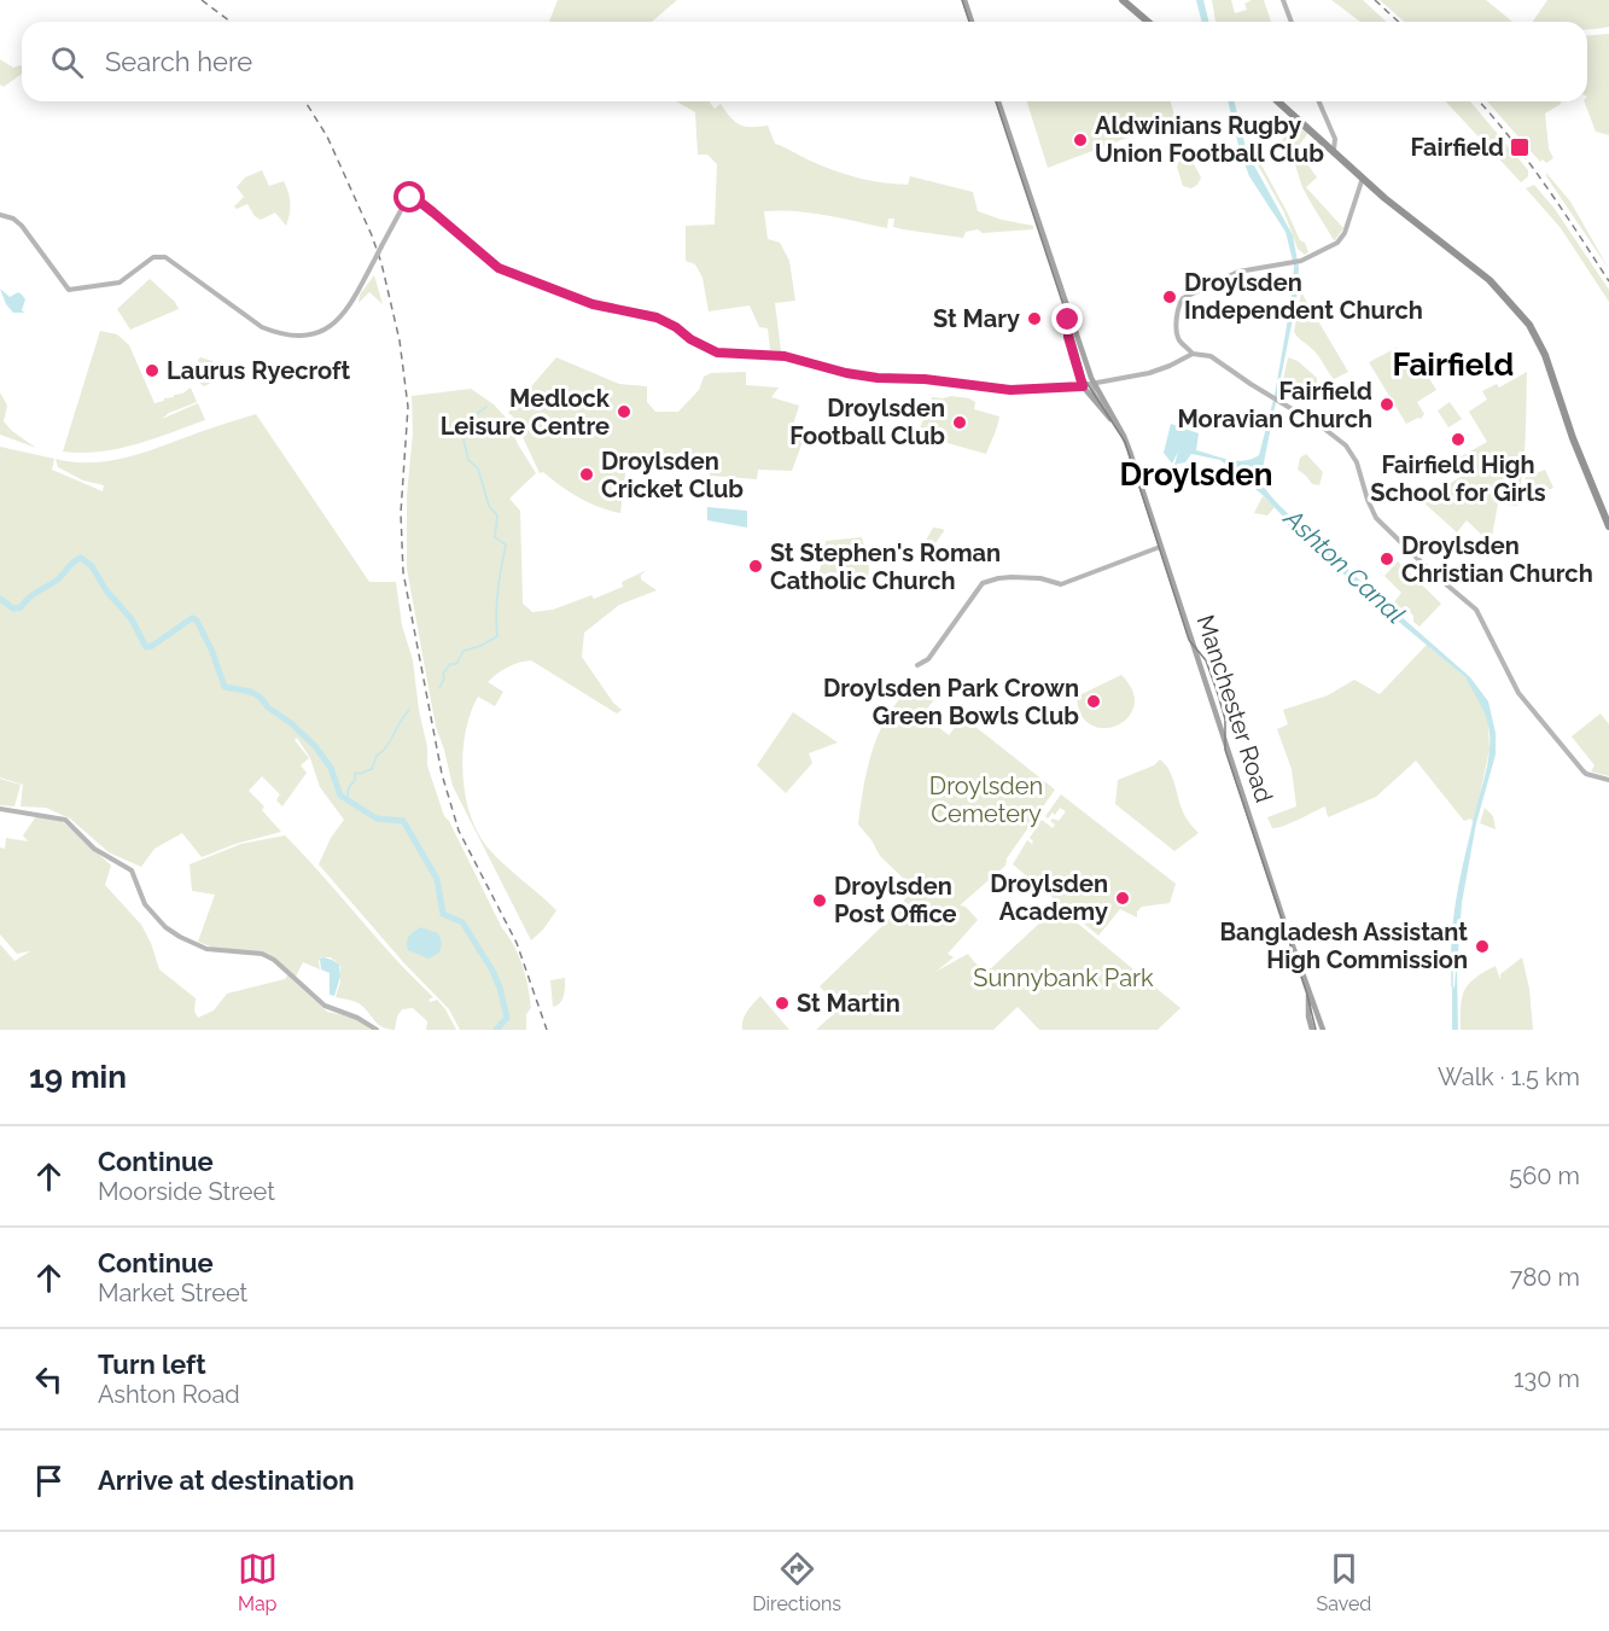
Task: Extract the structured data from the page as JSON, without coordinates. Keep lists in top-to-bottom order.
{
  "streets": {
    "main road": ["Manchester Road"]
  },
  "districts": ["Fairfield", "Droylsden"],
  "water": ["Ashton Canal"],
  "parks": ["Droylsden Cemetery", "Sunnybank Park"],
  "places": {
    "other": [
      "Aldwinians Rugby Union Football Club",
      "Droylsden Independent Church",
      "St Mary",
      "Laurus Ryecroft",
      "Fairfield Moravian Church",
      "Medlock Leisure Centre",
      "Droylsden Football Club",
      "Fairfield High School for Girls",
      "Droylsden Cricket Club",
      "Droylsden Christian Church",
      "St Stephen's Roman Catholic Church",
      "Droylsden Park Crown Green Bowls Club",
      "Droylsden Academy",
      "Droylsden Post Office",
      "Bangladesh Assistant High Commission",
      "St Martin"
    ],
    "transit": ["Fairfield"]
  },
  "page": {
    "search": "Search here",
    "heading": ["19 min", "Walk · 1.5 km"],
    "list": [
      ["Continue", "Moorside Street", "560 m"],
      ["Continue", "Market Street", "780 m"],
      ["Turn left", "Ashton Road", "130 m"],
      "Arrive at destination"
    ],
    "nav": ["Map", "Directions", "Saved"]
  }
}
